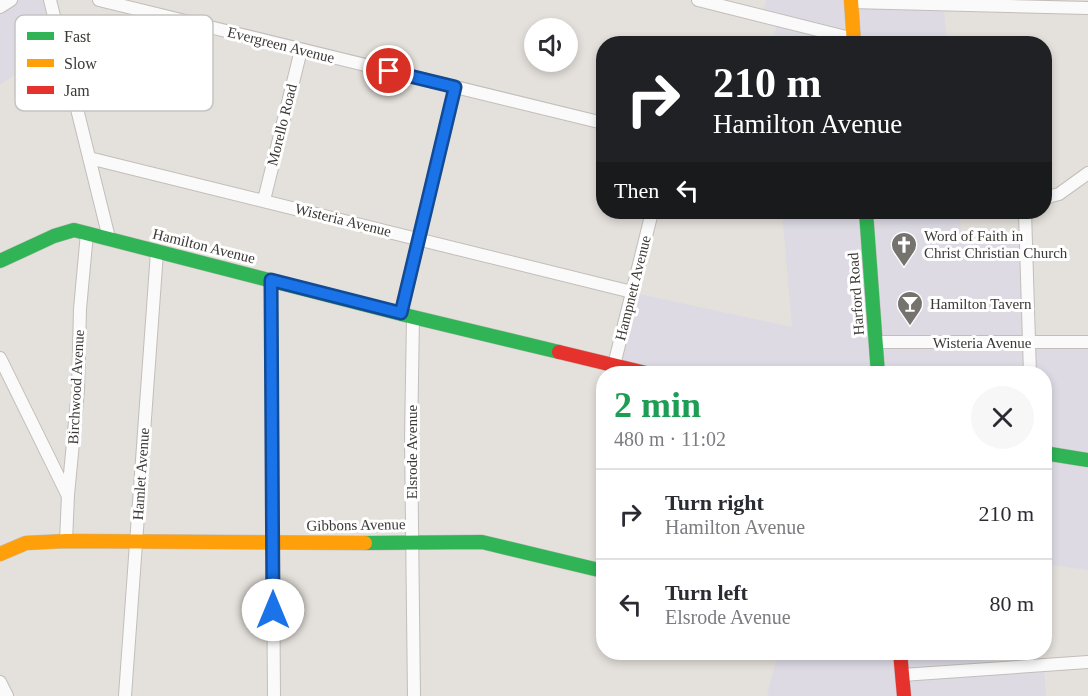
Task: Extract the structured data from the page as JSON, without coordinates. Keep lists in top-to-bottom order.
{
  "streets": {
    "street": [
      "Evergreen Avenue",
      "Morello Road",
      "Wisteria Avenue",
      "Hamilton Avenue",
      "Hampnett Avenue",
      "Harford Road",
      "Birchwood Avenue",
      "Elsrode Avenue",
      "Hamlet Avenue",
      "Gibbons Avenue"
    ]
  },
  "crossings": [
    ["Evergreen Avenue", "Morello Road"],
    ["Evergreen Avenue", "Elsrode Avenue"],
    ["Morello Road", "Wisteria Avenue"],
    ["Wisteria Avenue", "Hampnett Avenue"],
    ["Wisteria Avenue", "Harford Road"],
    ["Wisteria Avenue", "Elsrode Avenue"],
    ["Hamilton Avenue", "Hampnett Avenue"],
    ["Hamilton Avenue", "Birchwood Avenue"],
    ["Hamilton Avenue", "Elsrode Avenue"],
    ["Hamilton Avenue", "Hamlet Avenue"],
    ["Birchwood Avenue", "Gibbons Avenue"],
    ["Elsrode Avenue", "Gibbons Avenue"],
    ["Hamlet Avenue", "Gibbons Avenue"]
  ],
  "places": {
    "church": ["Word of Faith in Christ Christian Church"],
    "bar": ["Hamilton Tavern"]
  },
  "legend": ["Fast", "Slow", "Jam"],
  "page": {
    "turn": ["210 m", "Hamilton Avenue"],
    "then": "Then",
    "heading": ["2 min", "480 m · 11:02"],
    "list": [
      {
        "name": "Turn right",
        "note": "Hamilton Avenue",
        "value": "210 m"
      },
      {
        "name": "Turn left",
        "note": "Elsrode Avenue",
        "value": "80 m"
      }
    ]
  }
}
